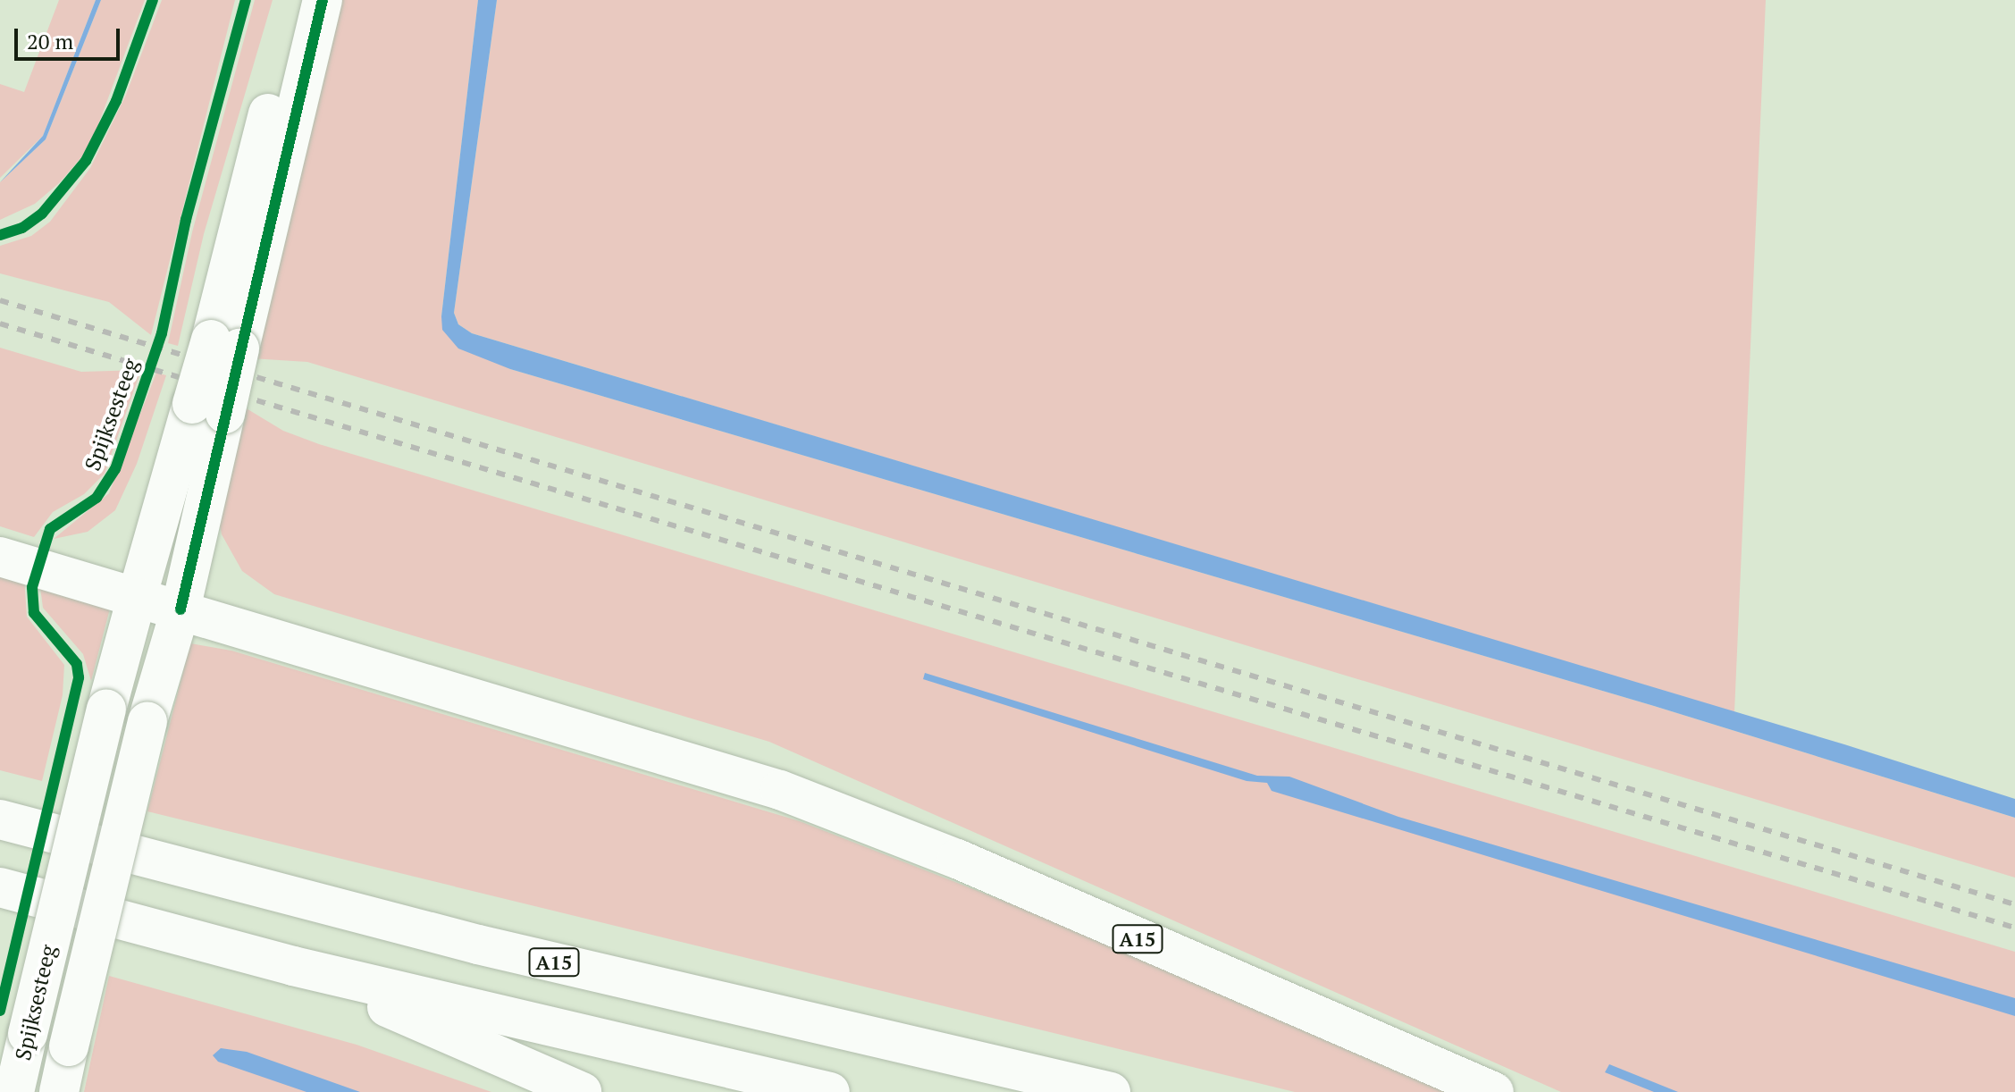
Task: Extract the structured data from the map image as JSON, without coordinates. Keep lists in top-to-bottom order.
{
  "streets": {
    "main road": ["Spijksesteeg", "A15"]
  },
  "crossings": [
    ["Spijksesteeg", "A15"]
  ],
  "scale_bar": "20 m"
}
